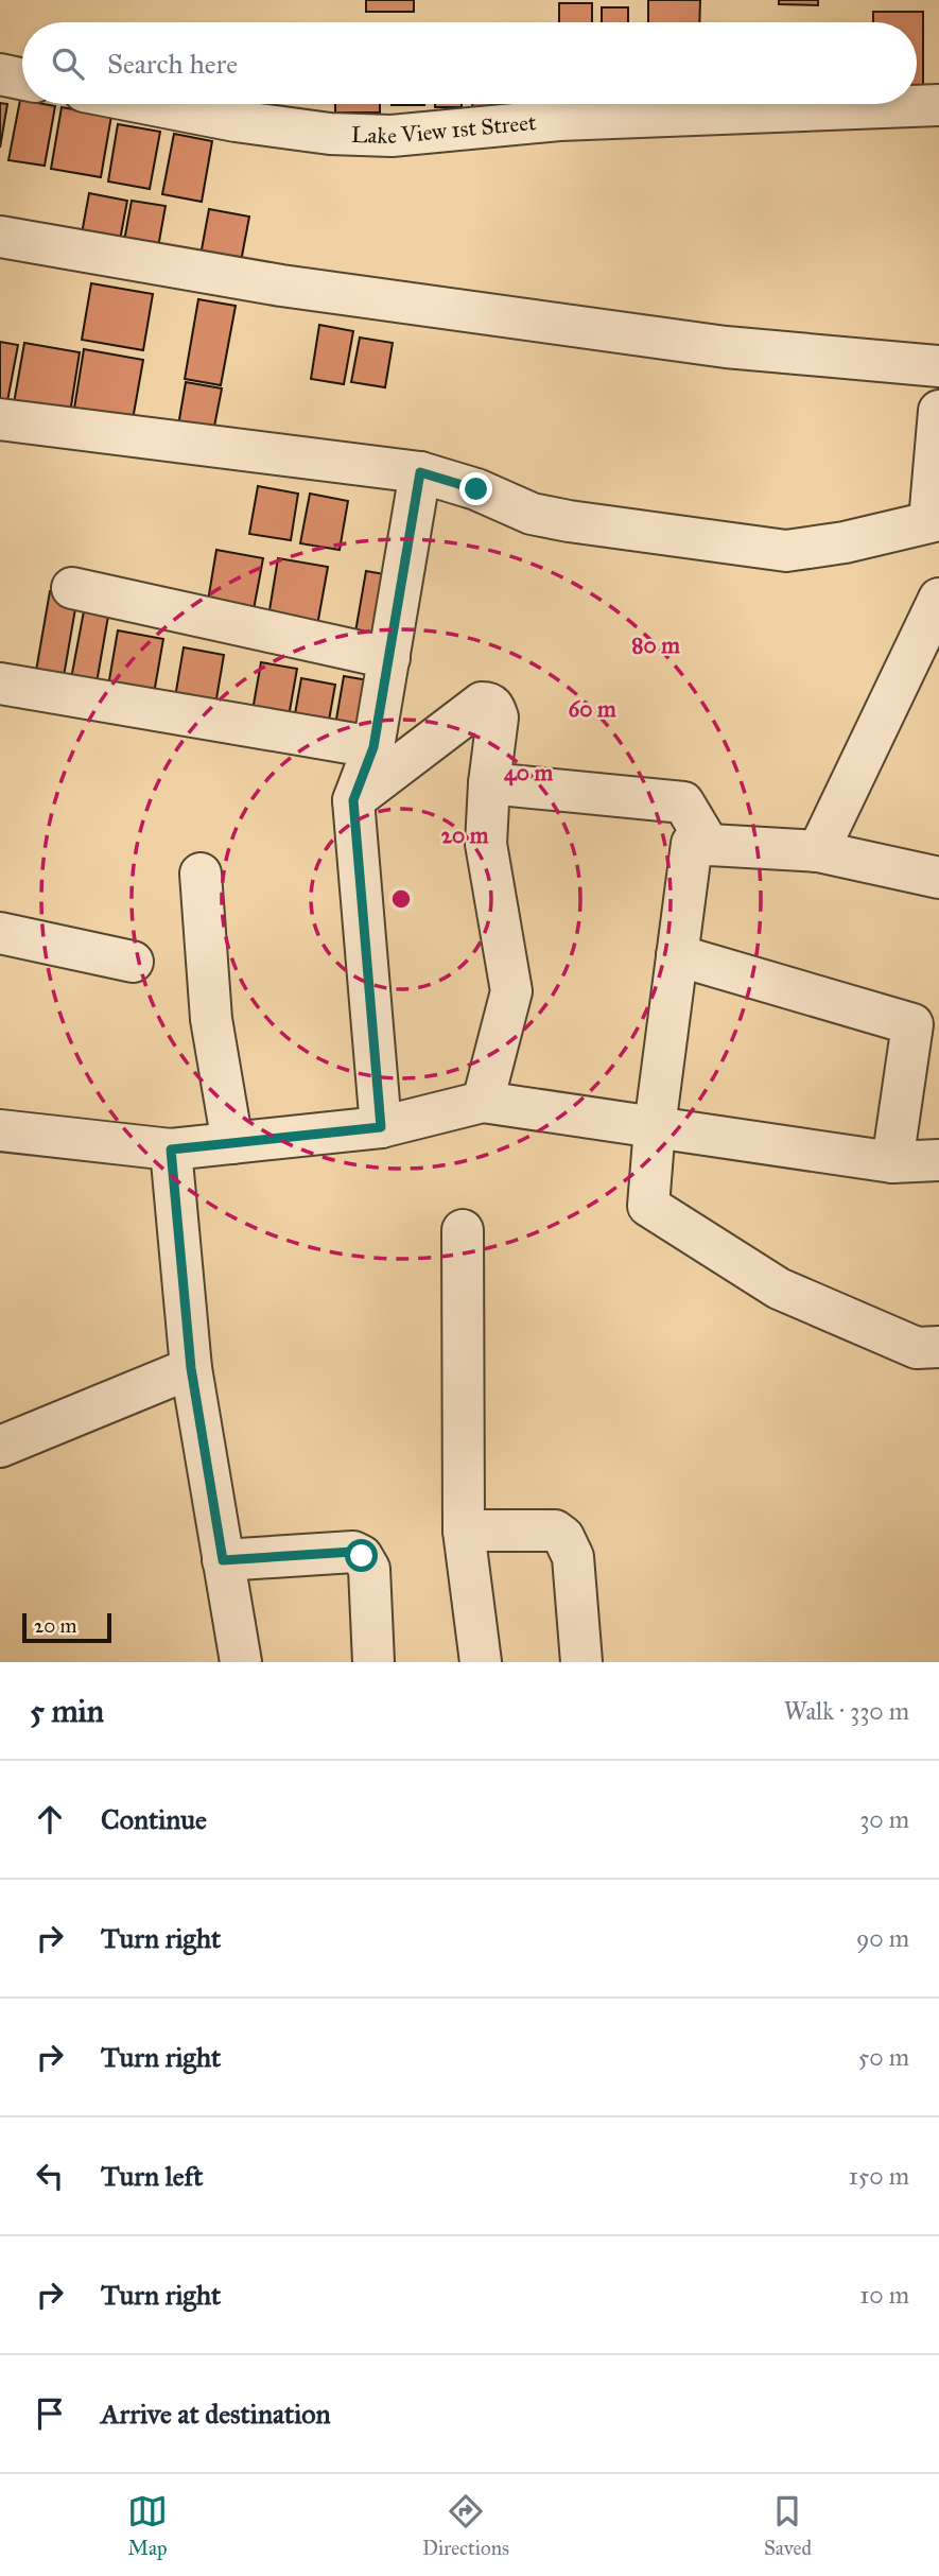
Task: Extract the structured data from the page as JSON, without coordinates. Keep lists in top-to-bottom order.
{
  "streets": {
    "street": ["Lake View 1st Street"]
  },
  "scale_bar": "20 m",
  "page": {
    "search": "Search here",
    "scale": "20 m",
    "heading": ["5 min", "Walk · 330 m"],
    "list": [
      ["Continue", "30 m"],
      ["Turn right", "90 m"],
      ["Turn right", "50 m"],
      ["Turn left", "150 m"],
      ["Turn right", "10 m"],
      "Arrive at destination"
    ],
    "nav": ["Map", "Directions", "Saved"]
  },
  "rings": [
    "80 m",
    "60 m",
    "40 m",
    "20 m"
  ]
}
